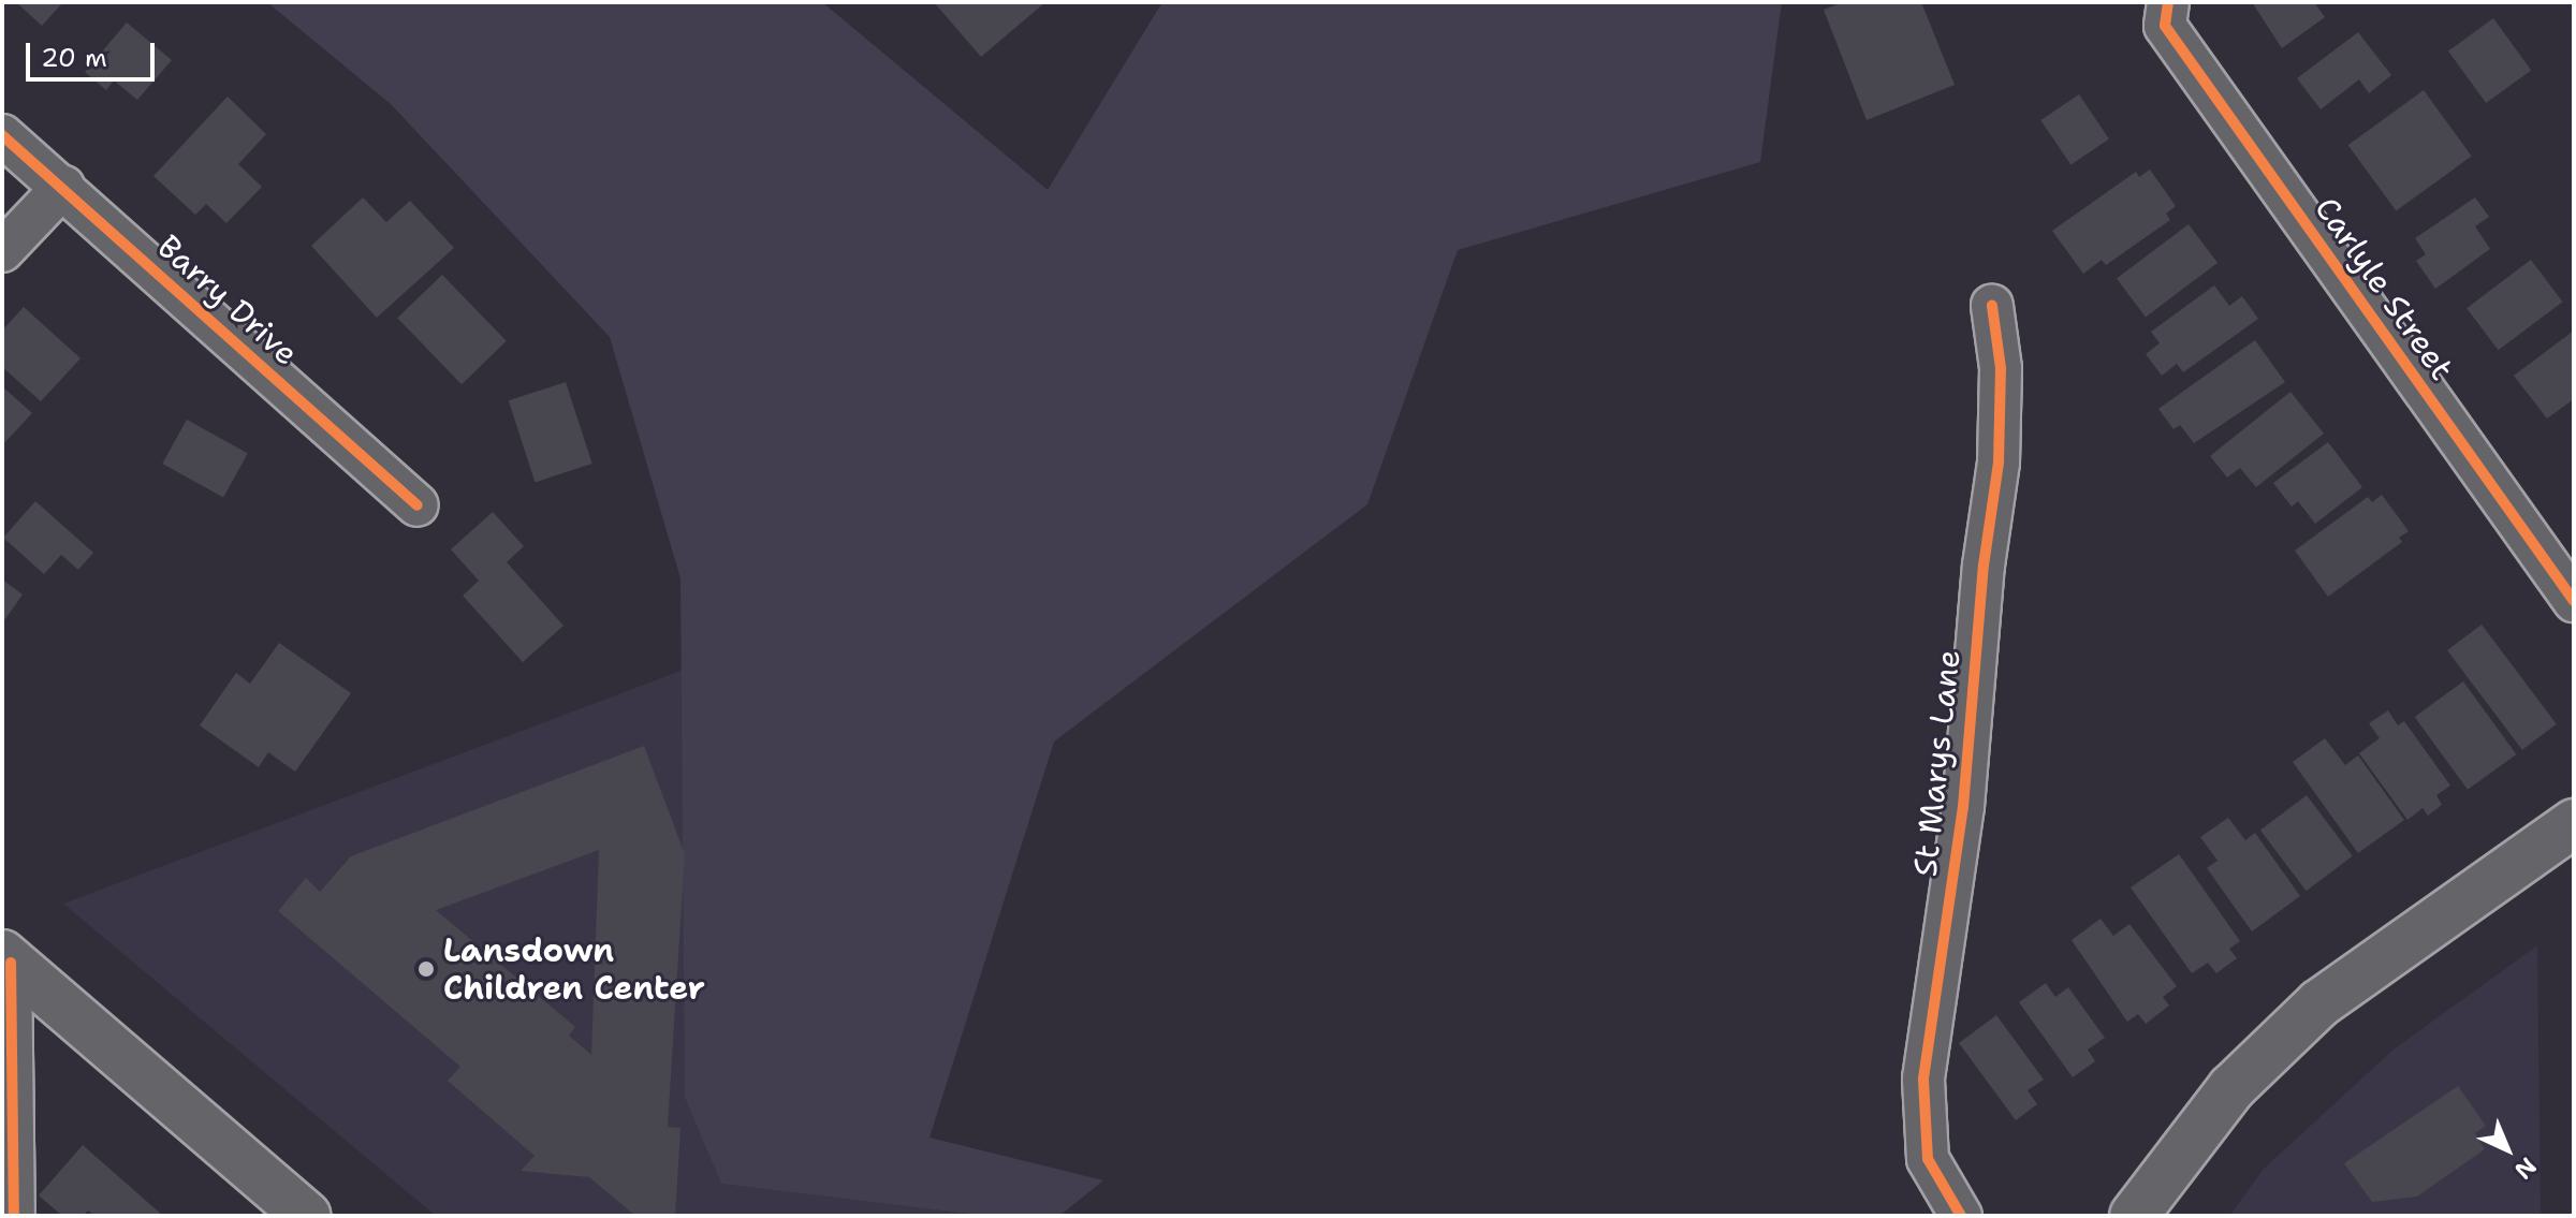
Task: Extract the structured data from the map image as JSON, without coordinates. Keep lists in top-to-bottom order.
{
  "streets": {
    "street": ["Carlyle Street", "Barry Drive", "St Marys Lane"]
  },
  "places": ["Lansdown Children Center"],
  "scale_bar": "20 m",
  "north": "bottom right"
}
